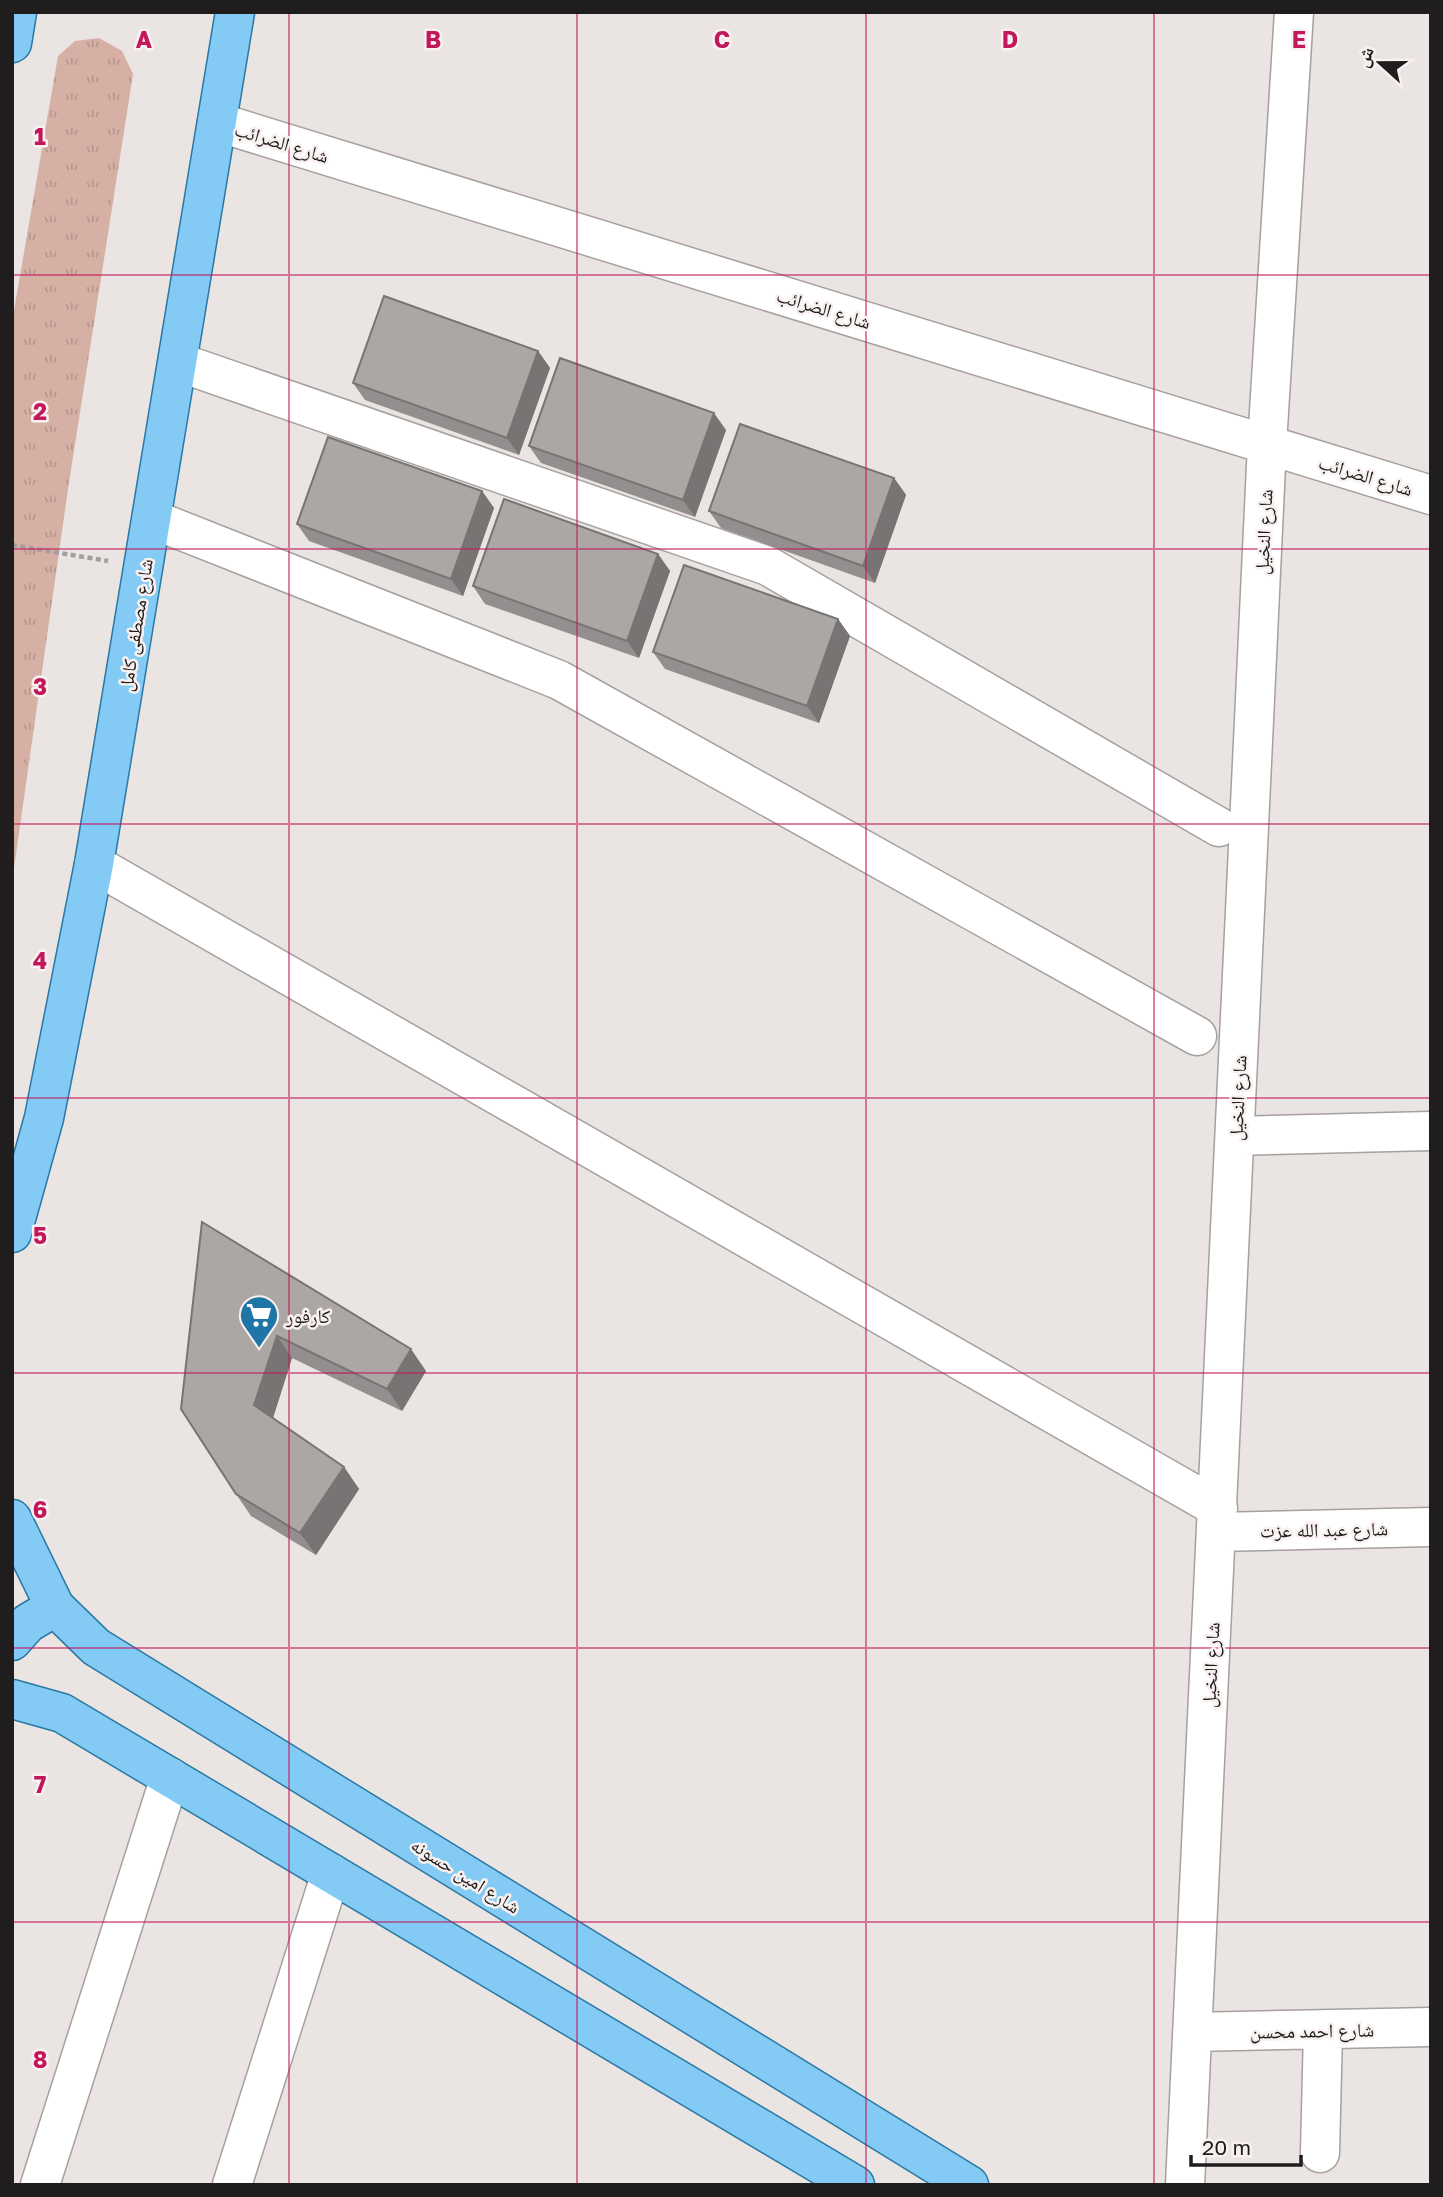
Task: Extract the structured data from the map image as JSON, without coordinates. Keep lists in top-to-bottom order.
{
  "streets": {
    "main road": ["شارع مصطفى كامل", "شارع امين حسونه"],
    "street": [
      "شارع الضرائب",
      "شارع النخيل",
      "شارع عبد الله عزت",
      "شارع احمد محسن"
    ]
  },
  "crossings": [
    ["شارع الضرائب", "شارع النخيل"],
    ["شارع الضرائب", "شارع مصطفى كامل"],
    ["شارع النخيل", "شارع عبد الله عزت"],
    ["شارع النخيل", "شارع احمد محسن"]
  ],
  "places": {
    "supermarket": ["كارفور"]
  },
  "scale_bar": "20 m",
  "north": "left",
  "grid": {
    "columns": [
      "A",
      "B",
      "C",
      "D",
      "E"
    ],
    "rows": [
      "1",
      "2",
      "3",
      "4",
      "5",
      "6",
      "7",
      "8"
    ]
  }
}
